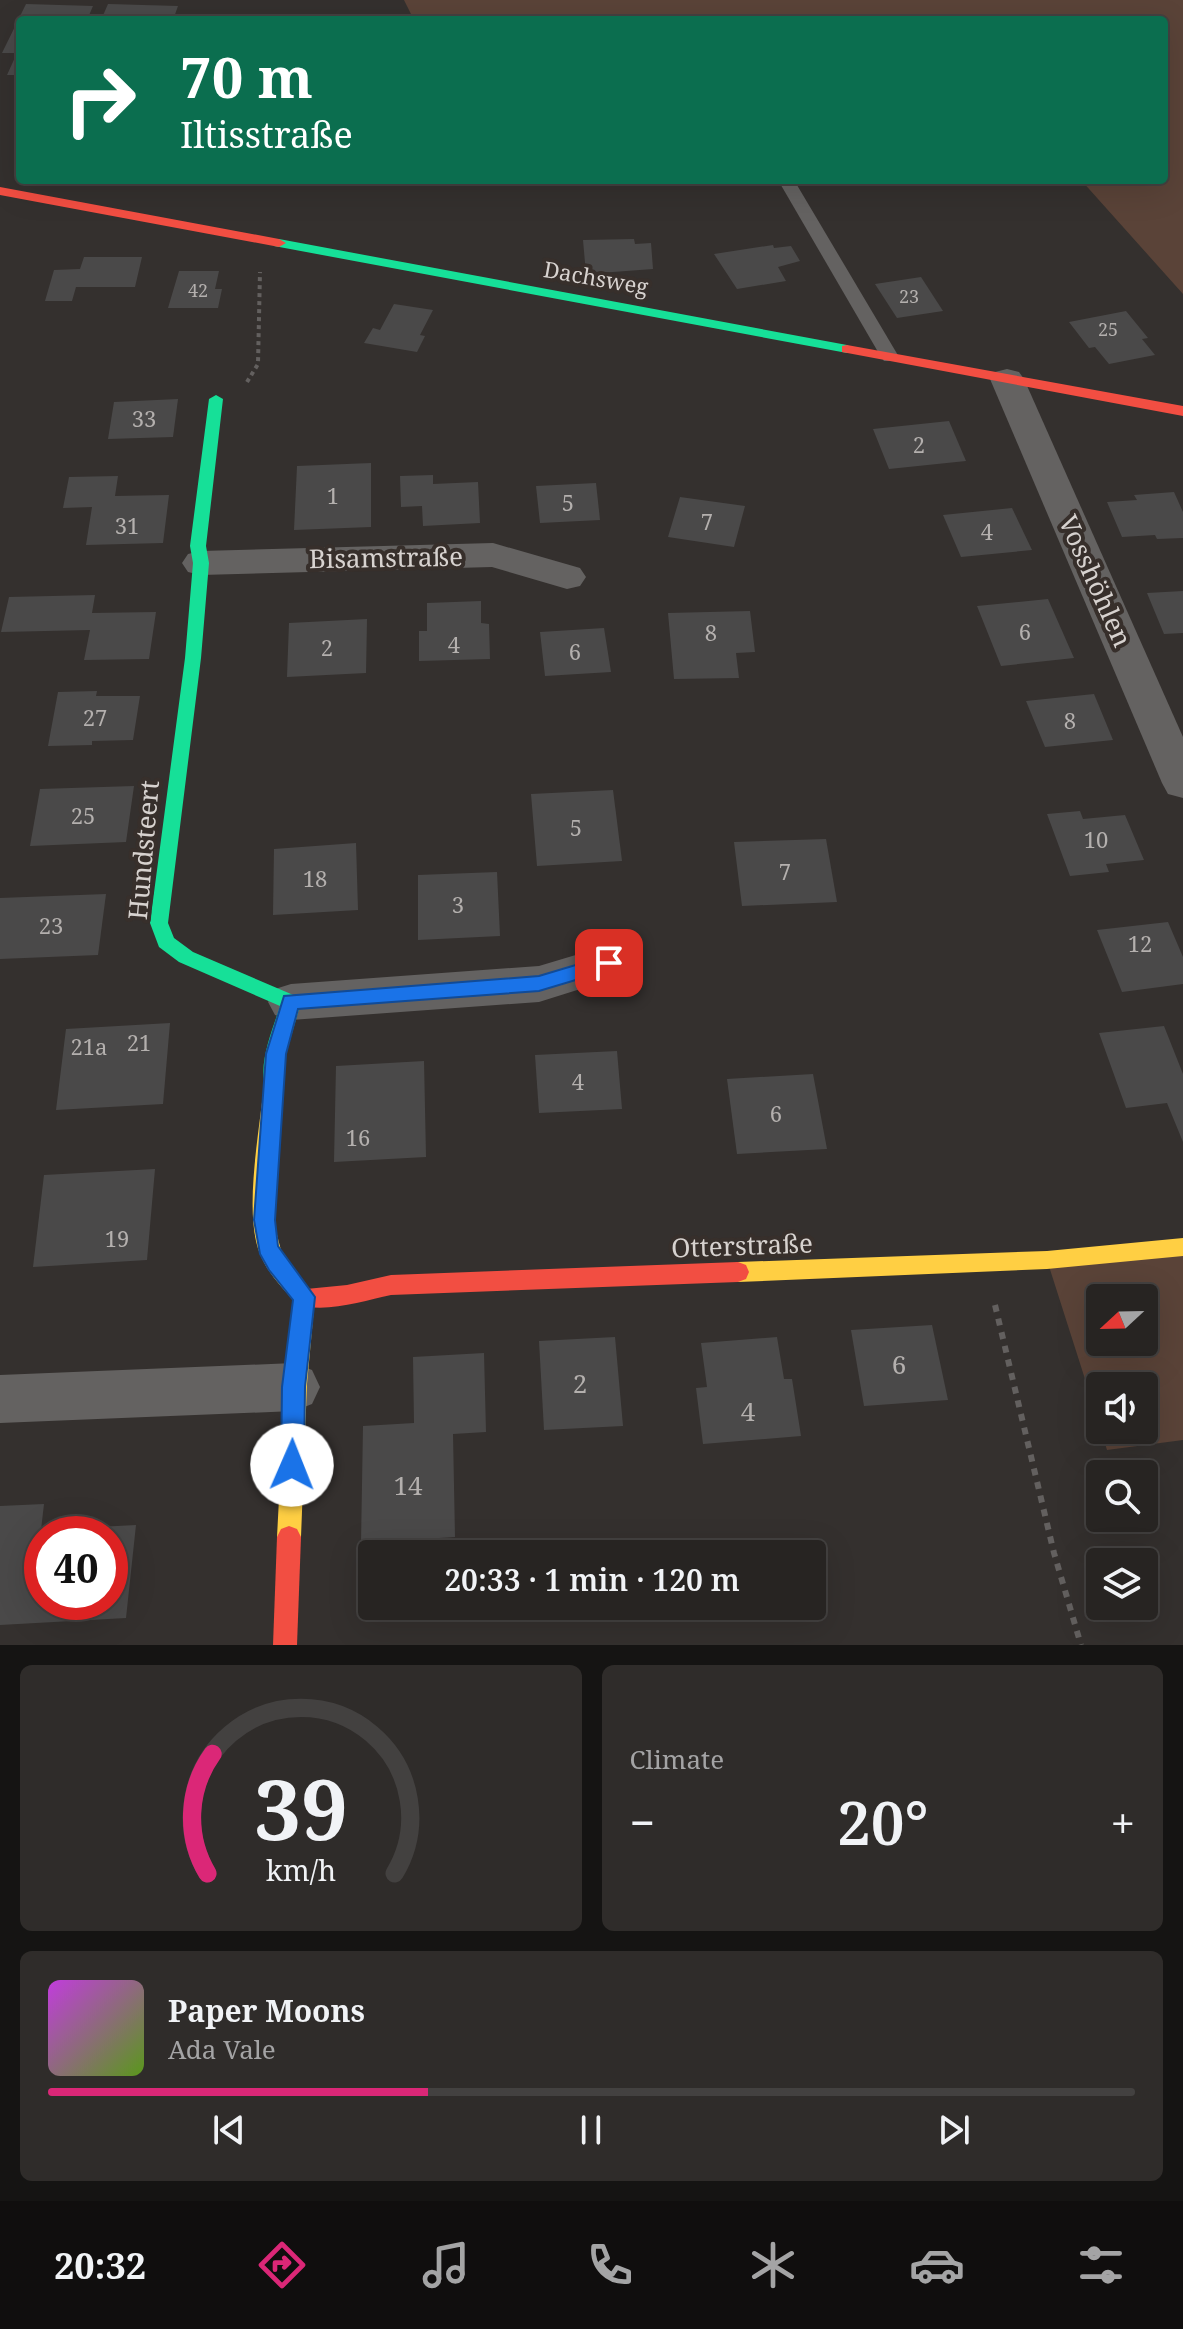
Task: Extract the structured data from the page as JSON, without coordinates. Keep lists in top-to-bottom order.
{
  "streets": {
    "street": [
      "Dachsweg",
      "Bisamstraße",
      "Vosshöhlen",
      "Hundsteert",
      "Otterstraße"
    ]
  },
  "crossings": [
    ["Dachsweg", "Vosshöhlen"],
    ["Bisamstraße", "Hundsteert"]
  ],
  "house_numbers": [
    "42",
    "23",
    "25",
    "33",
    "2",
    "1",
    "5",
    "7",
    "31",
    "4",
    "6",
    "8",
    "4",
    "2",
    "6",
    "27",
    "8",
    "25",
    "5",
    "10",
    "7",
    "18",
    "3",
    "23",
    "12",
    "21",
    "21a",
    "4",
    "6",
    "16",
    "19",
    "6",
    "2",
    "4",
    "14"
  ],
  "north": "left",
  "page": {
    "turn": ["70 m", "Iltisstraße"],
    "limit": "40",
    "trip": "20:33 · 1 min · 120 m",
    "tile": "Climate",
    "heat": ["−", "20°", "+"],
    "song": ["Paper Moons", "Ada Vale"],
    "tabs": "20:32",
    "gauge": ["39", "km/h"]
  }
}
